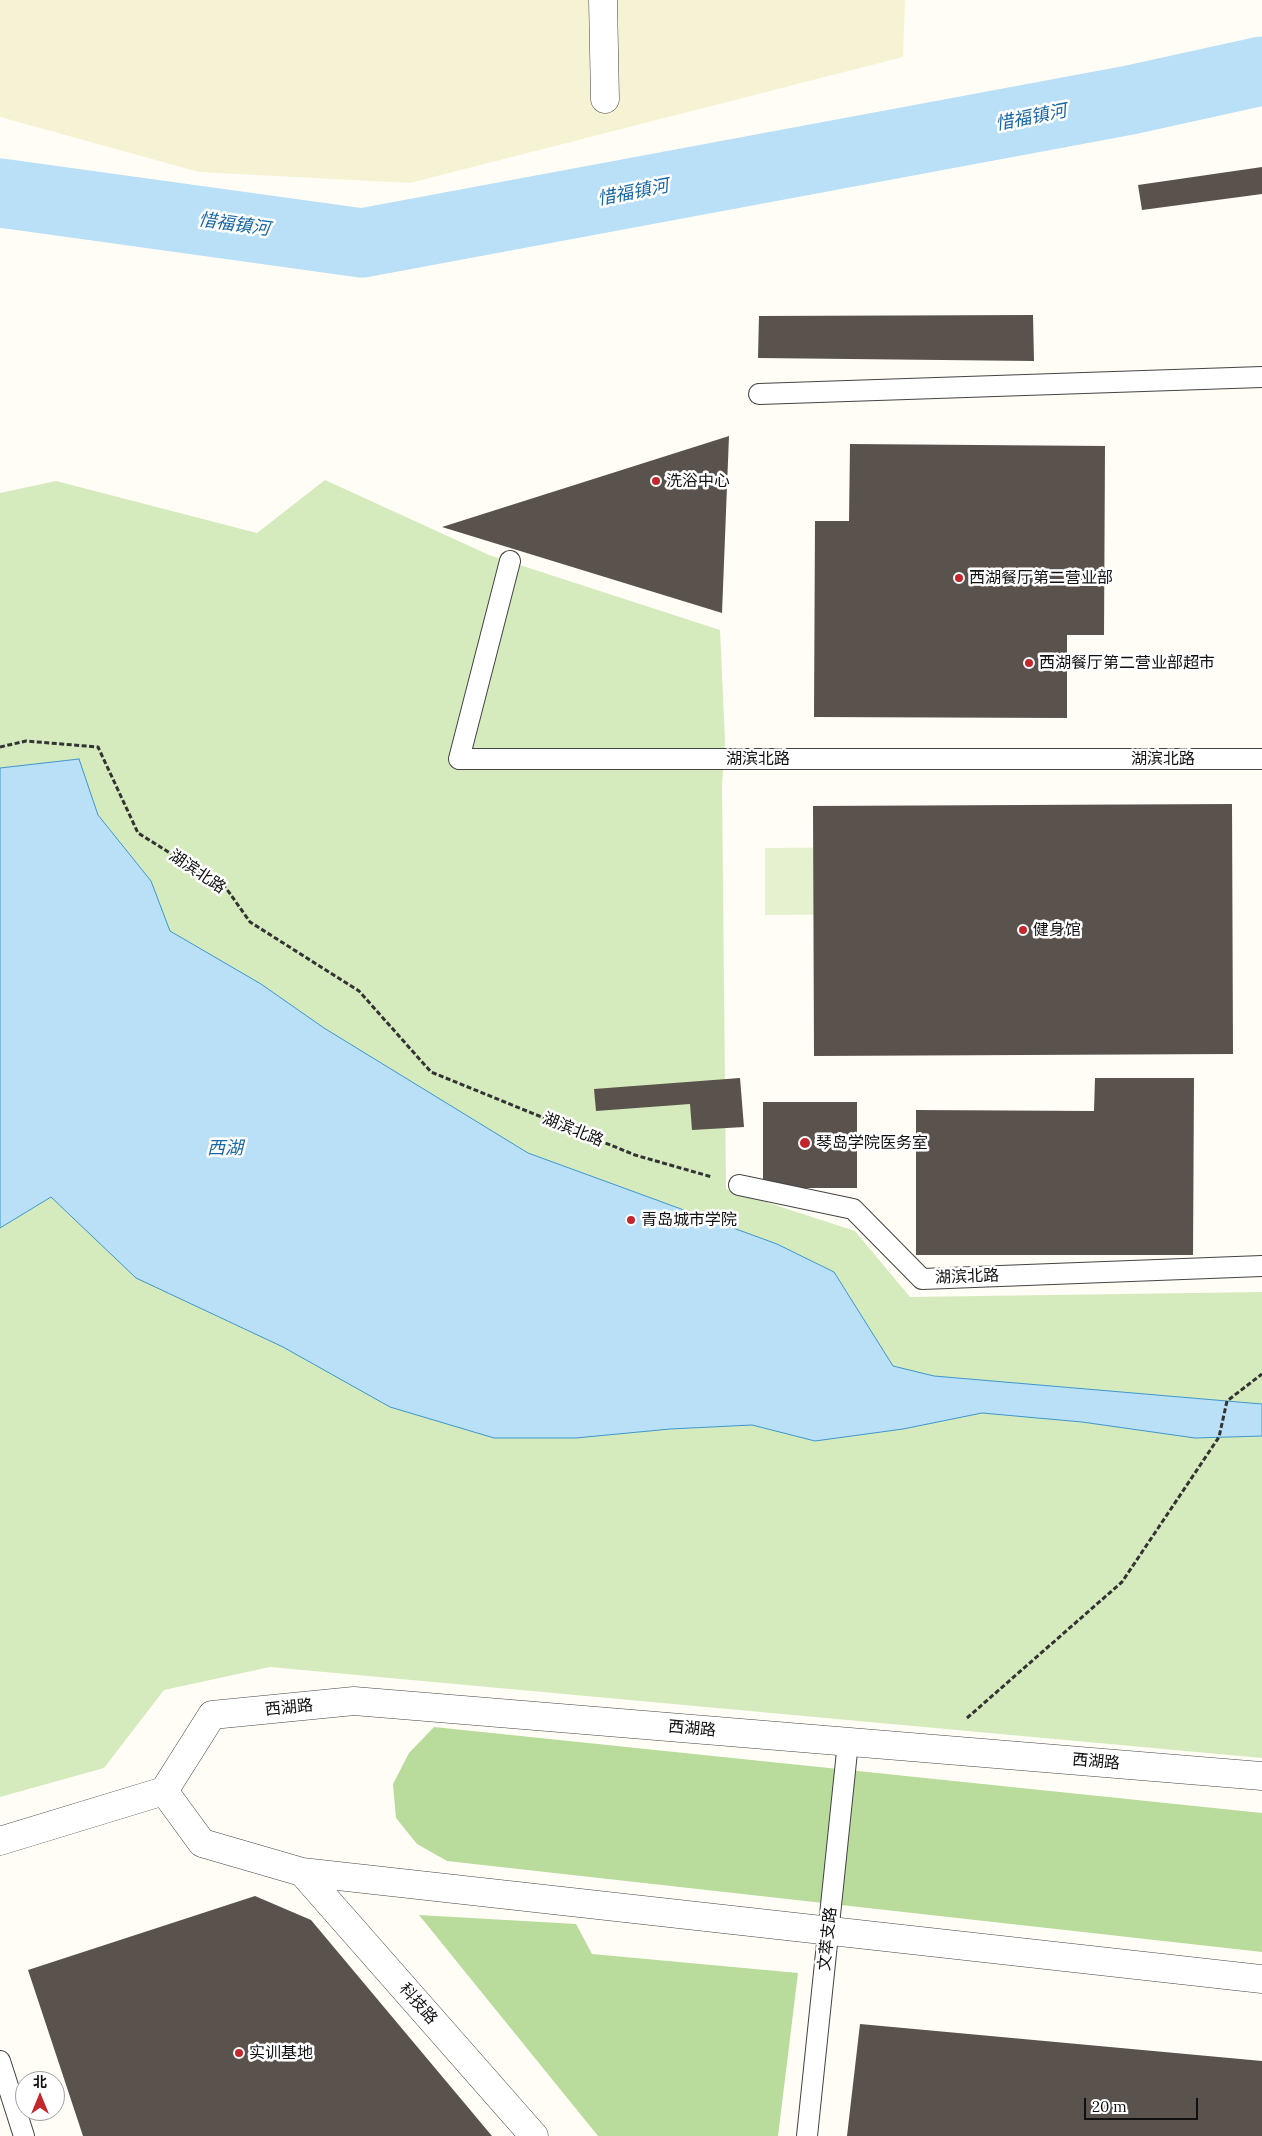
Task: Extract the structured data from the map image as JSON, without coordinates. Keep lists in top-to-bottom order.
{
  "streets": {
    "street": ["西湖路", "科技路"],
    "lane": ["湖滨北路", "文萃支路"]
  },
  "crossings": [
    ["西湖路", "文萃支路"]
  ],
  "water": ["惜福镇河", "西湖"],
  "places": [
    "洗浴中心",
    "西湖餐厅第二营业部",
    "西湖餐厅第二营业部超市",
    "健身馆",
    "琴岛学院医务室",
    "青岛城市学院",
    "实训基地"
  ],
  "scale_bar": "20 m",
  "north": "top"
}
